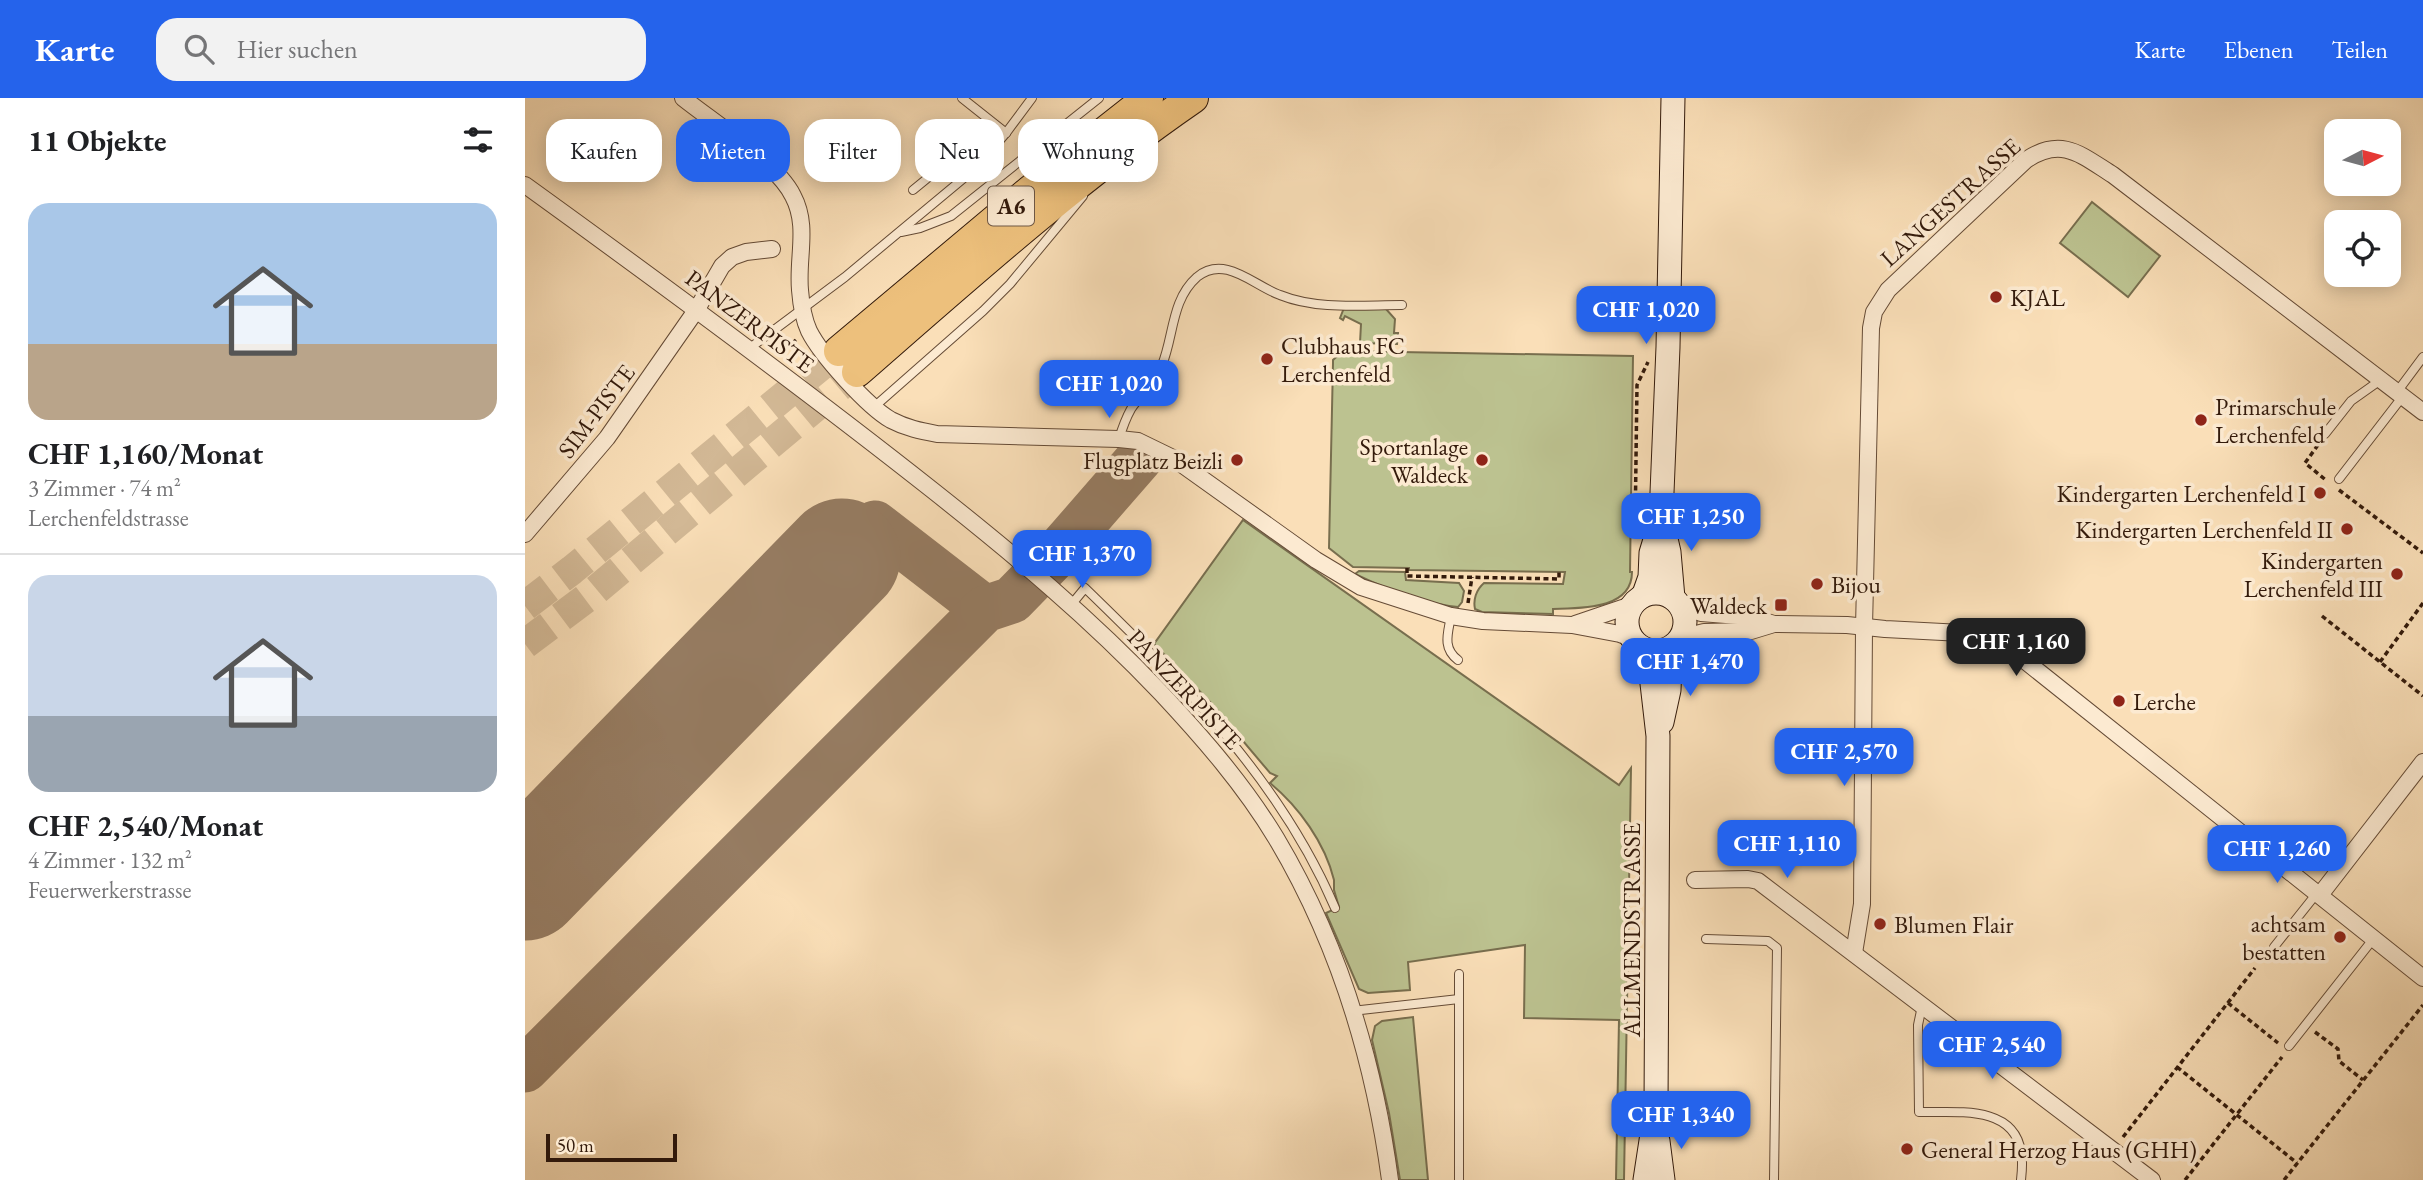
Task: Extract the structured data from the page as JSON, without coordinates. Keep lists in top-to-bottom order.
{
  "streets": {
    "highway": ["A6"],
    "main road": ["ALLMENDSTRASSE"],
    "street": ["LANGESTRASSE", "PANZERPISTE", "SIM-PISTE"]
  },
  "crossings": [
    ["PANZERPISTE", "SIM-PISTE"]
  ],
  "places": {
    "other": [
      "KJAL",
      "Clubhaus FC Lerchenfeld",
      "Primarschule Lerchenfeld",
      "Flugplatz Beizli",
      "Sportanlage Waldeck",
      "Kindergarten Lerchenfeld I",
      "Kindergarten Lerchenfeld II",
      "Kindergarten Lerchenfeld III",
      "Bijou",
      "Lerche",
      "Blumen Flair",
      "achtsam bestatten",
      "General Herzog Haus (GHH)"
    ],
    "transit": ["Waldeck"]
  },
  "scale_bar": "50 m",
  "north": "right",
  "page": {
    "header": "Karte",
    "search": "Hier suchen",
    "nav": ["Karte", "Ebenen", "Teilen"],
    "heading": "11 Objekte",
    "chip": [
      "Kaufen",
      "Mieten",
      "Filter",
      "Neu",
      "Wohnung"
    ],
    "list": [
      {
        "name": "CHF 1,160/Monat",
        "note": "3 Zimmer · 74 m² · Lerchenfeldstrasse"
      },
      {
        "name": "CHF 2,540/Monat",
        "note": "4 Zimmer · 132 m² · Feuerwerkerstrasse"
      }
    ],
    "price": [
      "CHF 1,020",
      "CHF 1,020",
      "CHF 1,250",
      "CHF 1,370",
      "CHF 1,160",
      "CHF 1,470",
      "CHF 2,570",
      "CHF 1,110",
      "CHF 1,260",
      "CHF 2,540",
      "CHF 1,340"
    ],
    "scale": "50 m"
  }
}
